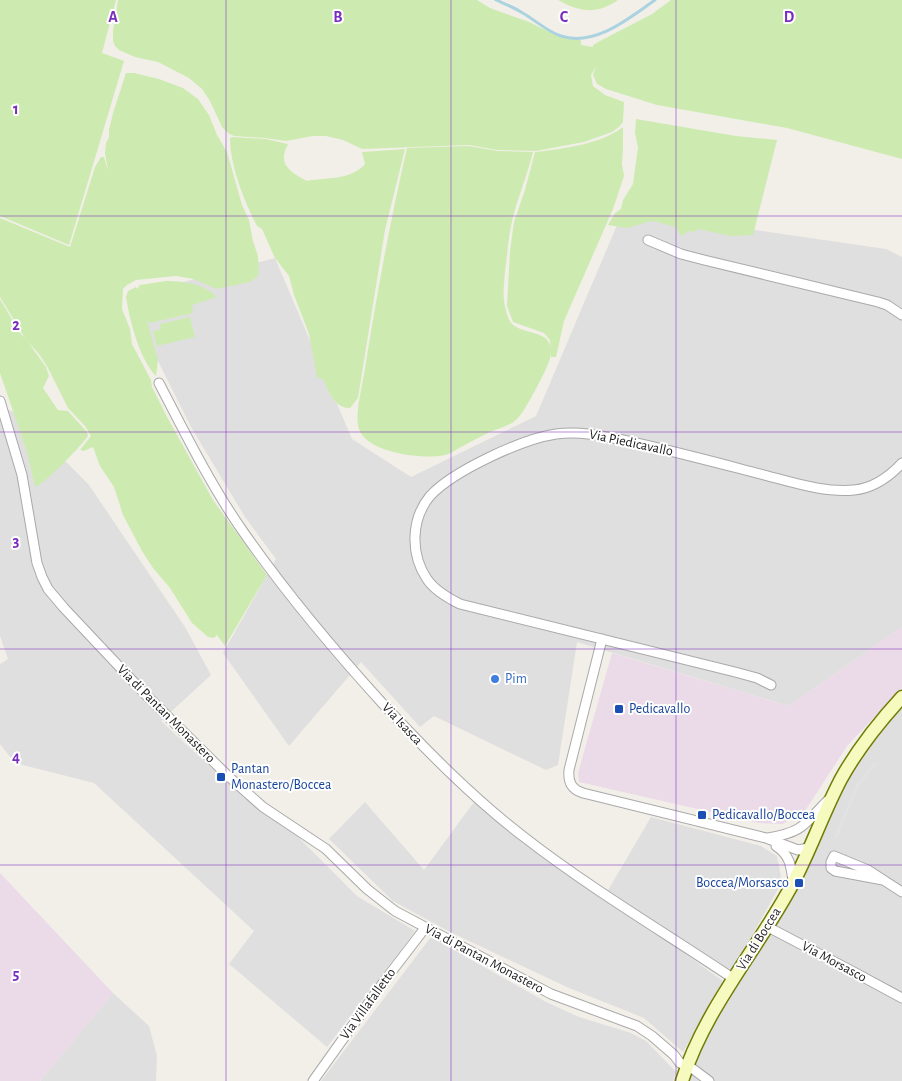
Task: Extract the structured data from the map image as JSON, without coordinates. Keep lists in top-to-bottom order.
{
  "streets": {
    "main road": ["Via di Boccea"],
    "street": [
      "Via Piedicavallo",
      "Via di Pantan Monastero",
      "Via Isasca",
      "Via Morsasco",
      "Via Villafalletto"
    ]
  },
  "crossings": [
    ["Via di Pantan Monastero", "Via di Boccea"],
    ["Via di Pantan Monastero", "Via Villafalletto"],
    ["Via Isasca", "Via di Boccea"],
    ["Via di Boccea", "Via Morsasco"]
  ],
  "places": {
    "other": ["Pim"],
    "transit": [
      "Pedicavallo",
      "Pantan Monastero/Boccea",
      "Pedicavallo/Boccea",
      "Boccea/Morsasco"
    ]
  },
  "grid": {
    "columns": [
      "A",
      "B",
      "C",
      "D"
    ],
    "rows": [
      "1",
      "2",
      "3",
      "4",
      "5"
    ]
  }
}
